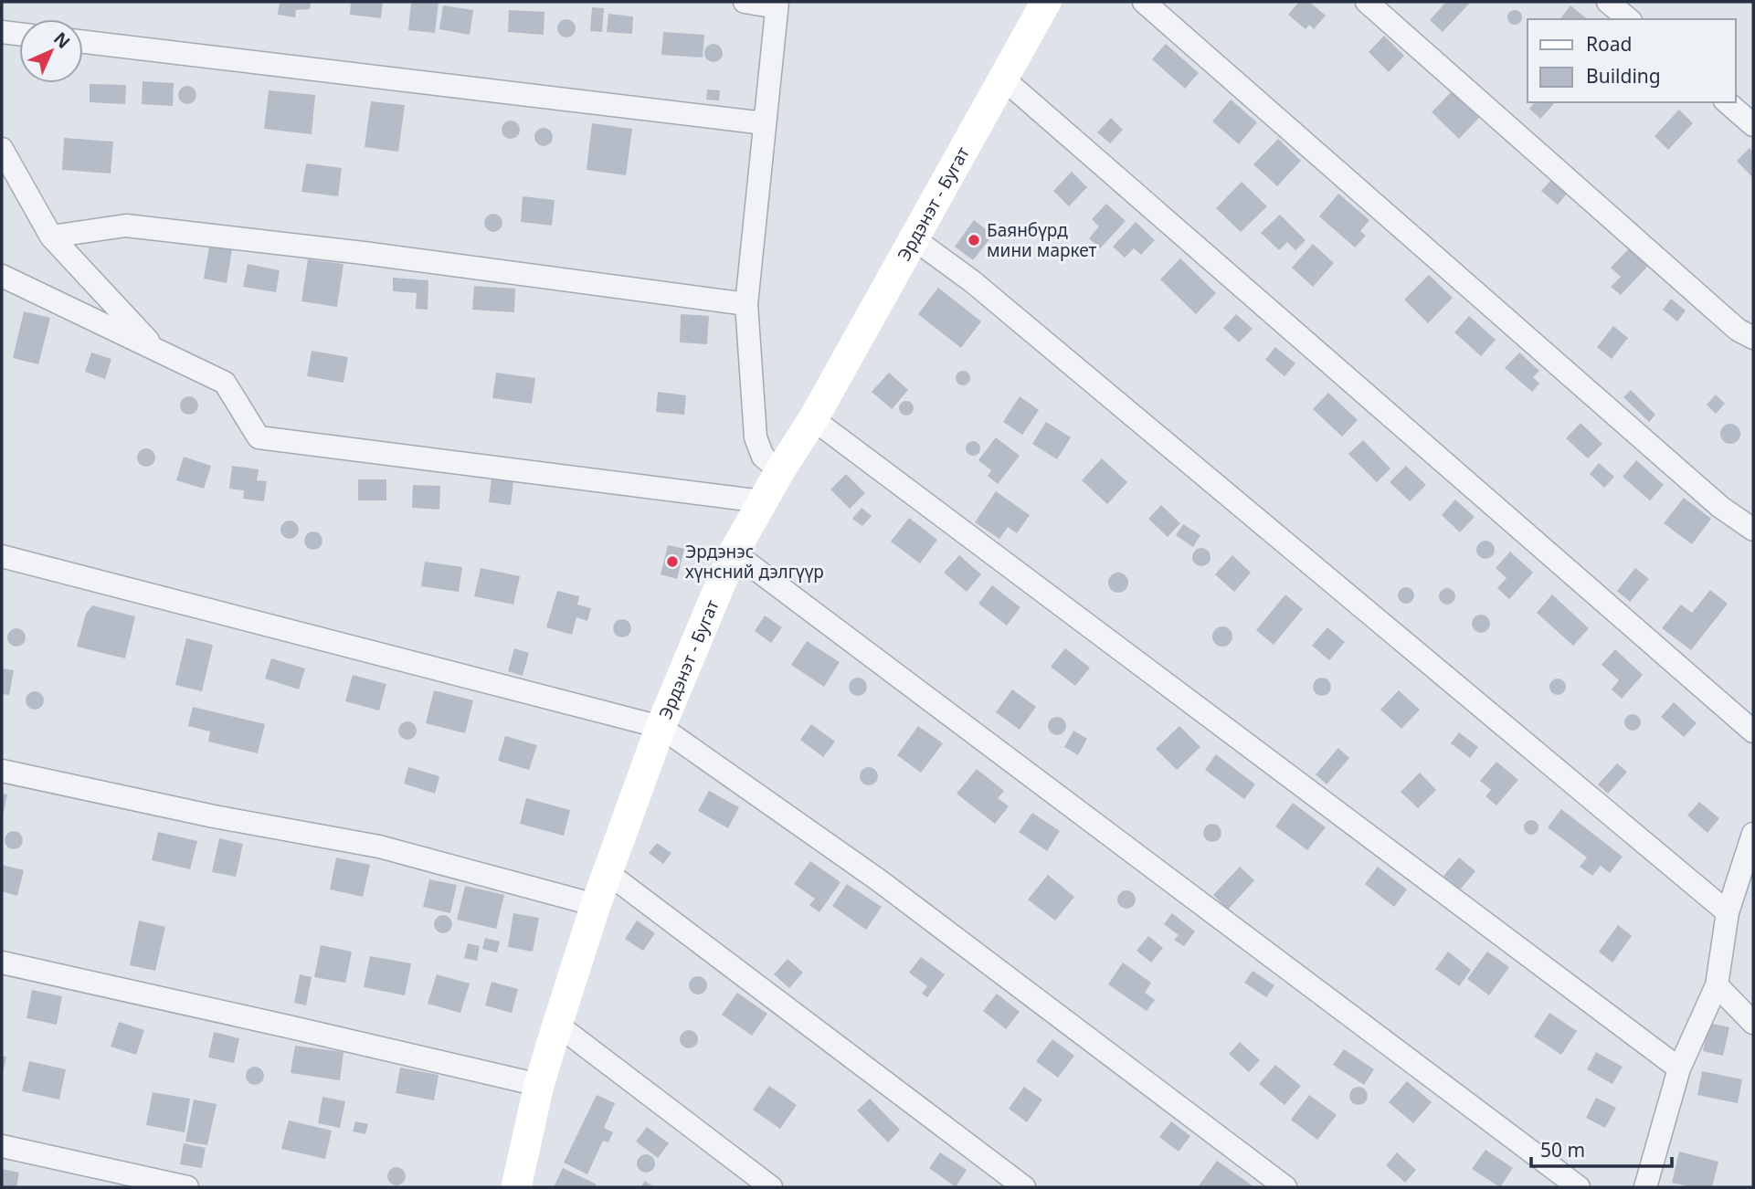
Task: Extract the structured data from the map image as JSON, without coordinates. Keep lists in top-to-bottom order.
{
  "streets": {
    "street": ["Эрдэнэт - Бугат"]
  },
  "places": ["Баянбүрд мини маркет", "Эрдэнэс хүнсний дэлгүүр"],
  "legend": ["Road", "Building"],
  "scale_bar": "50 m",
  "north": "top right"
}
